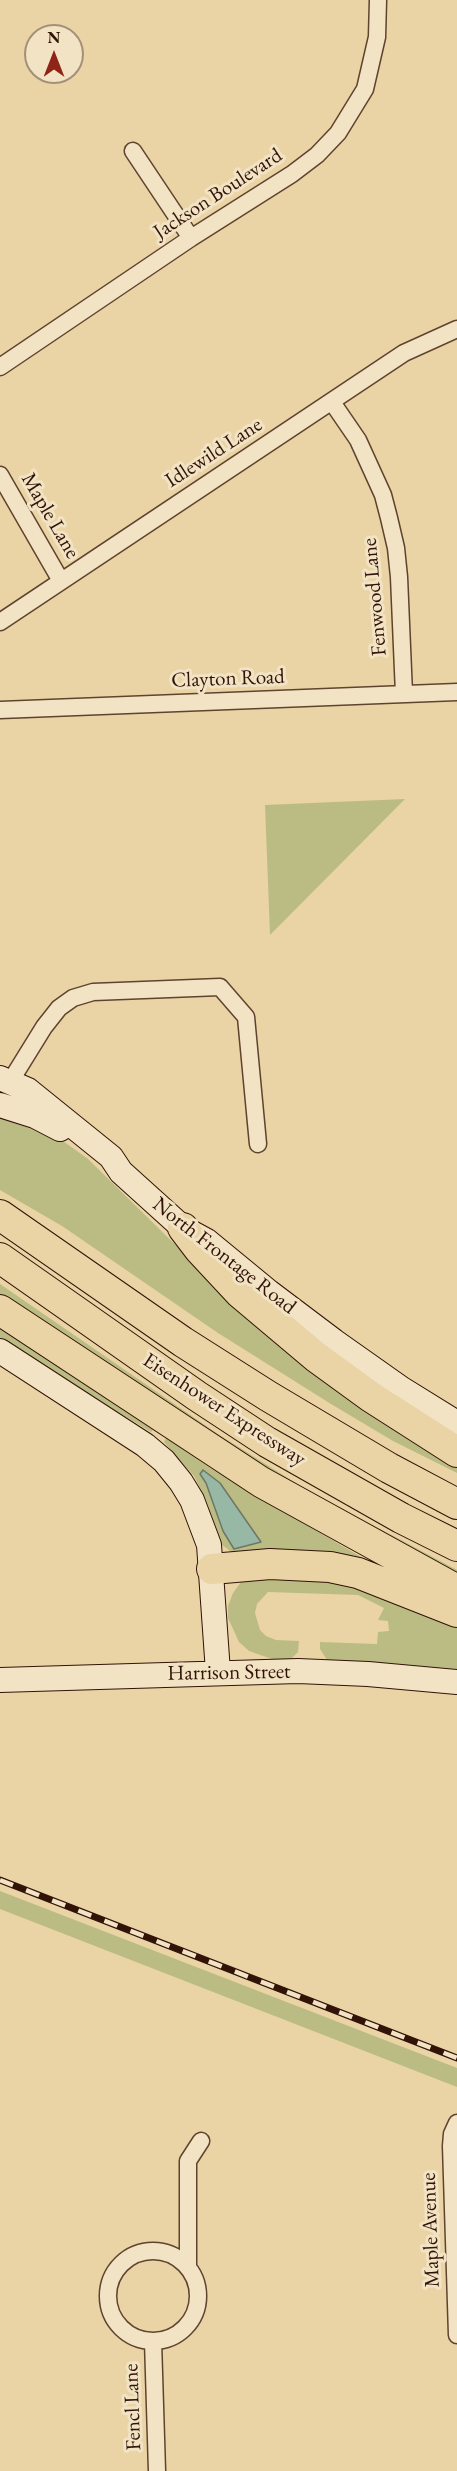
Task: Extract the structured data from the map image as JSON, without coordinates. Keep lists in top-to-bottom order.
{
  "streets": {
    "highway": ["Eisenhower Expressway"],
    "main road": ["North Frontage Road", "Harrison Street"],
    "street": [
      "Jackson Boulevard",
      "Idlewild Lane",
      "Maple Lane",
      "Fenwood Lane",
      "Clayton Road",
      "Maple Avenue",
      "Fencl Lane"
    ]
  },
  "crossings": [
    ["Idlewild Lane", "Maple Lane"],
    ["Idlewild Lane", "Fenwood Lane"],
    ["Fenwood Lane", "Clayton Road"]
  ],
  "north": "top"
}
